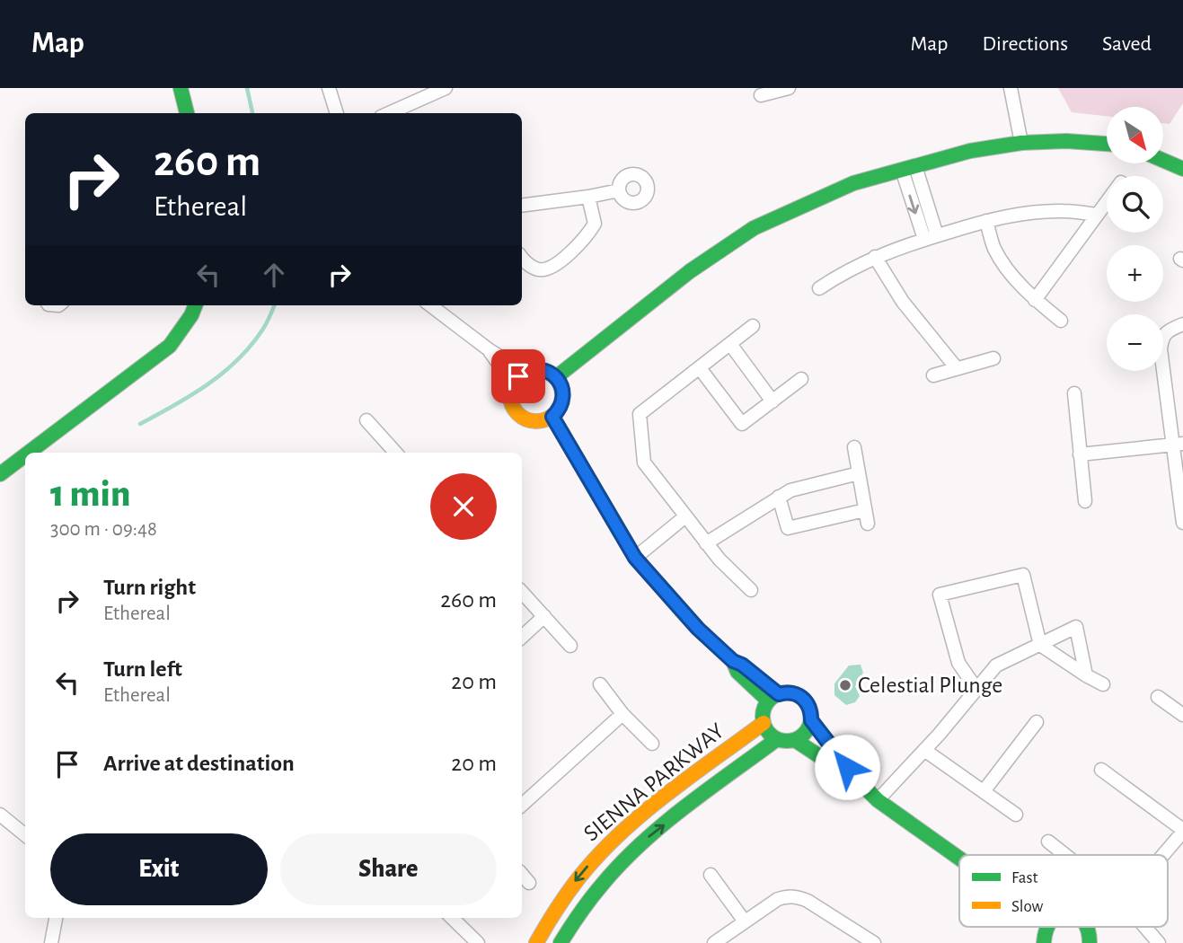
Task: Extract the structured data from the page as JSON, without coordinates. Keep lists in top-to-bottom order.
{
  "streets": {
    "street": ["SIENNA PARKWAY"]
  },
  "places": ["Celestial Plunge"],
  "legend": ["Fast", "Slow"],
  "north": "bottom right",
  "page": {
    "header": "Map",
    "nav": ["Map", "Directions", "Saved"],
    "map_buttons": ["+", "−"],
    "turn": ["260 m", "Ethereal"],
    "heading": ["1 min", "300 m · 09:48"],
    "list": [
      {
        "name": "Turn right",
        "note": "Ethereal",
        "value": "260 m"
      },
      {
        "name": "Turn left",
        "note": "Ethereal",
        "value": "20 m"
      },
      {
        "name": "Arrive at destination",
        "value": "20 m"
      }
    ],
    "buttons": ["Exit", "Share"]
  }
}
